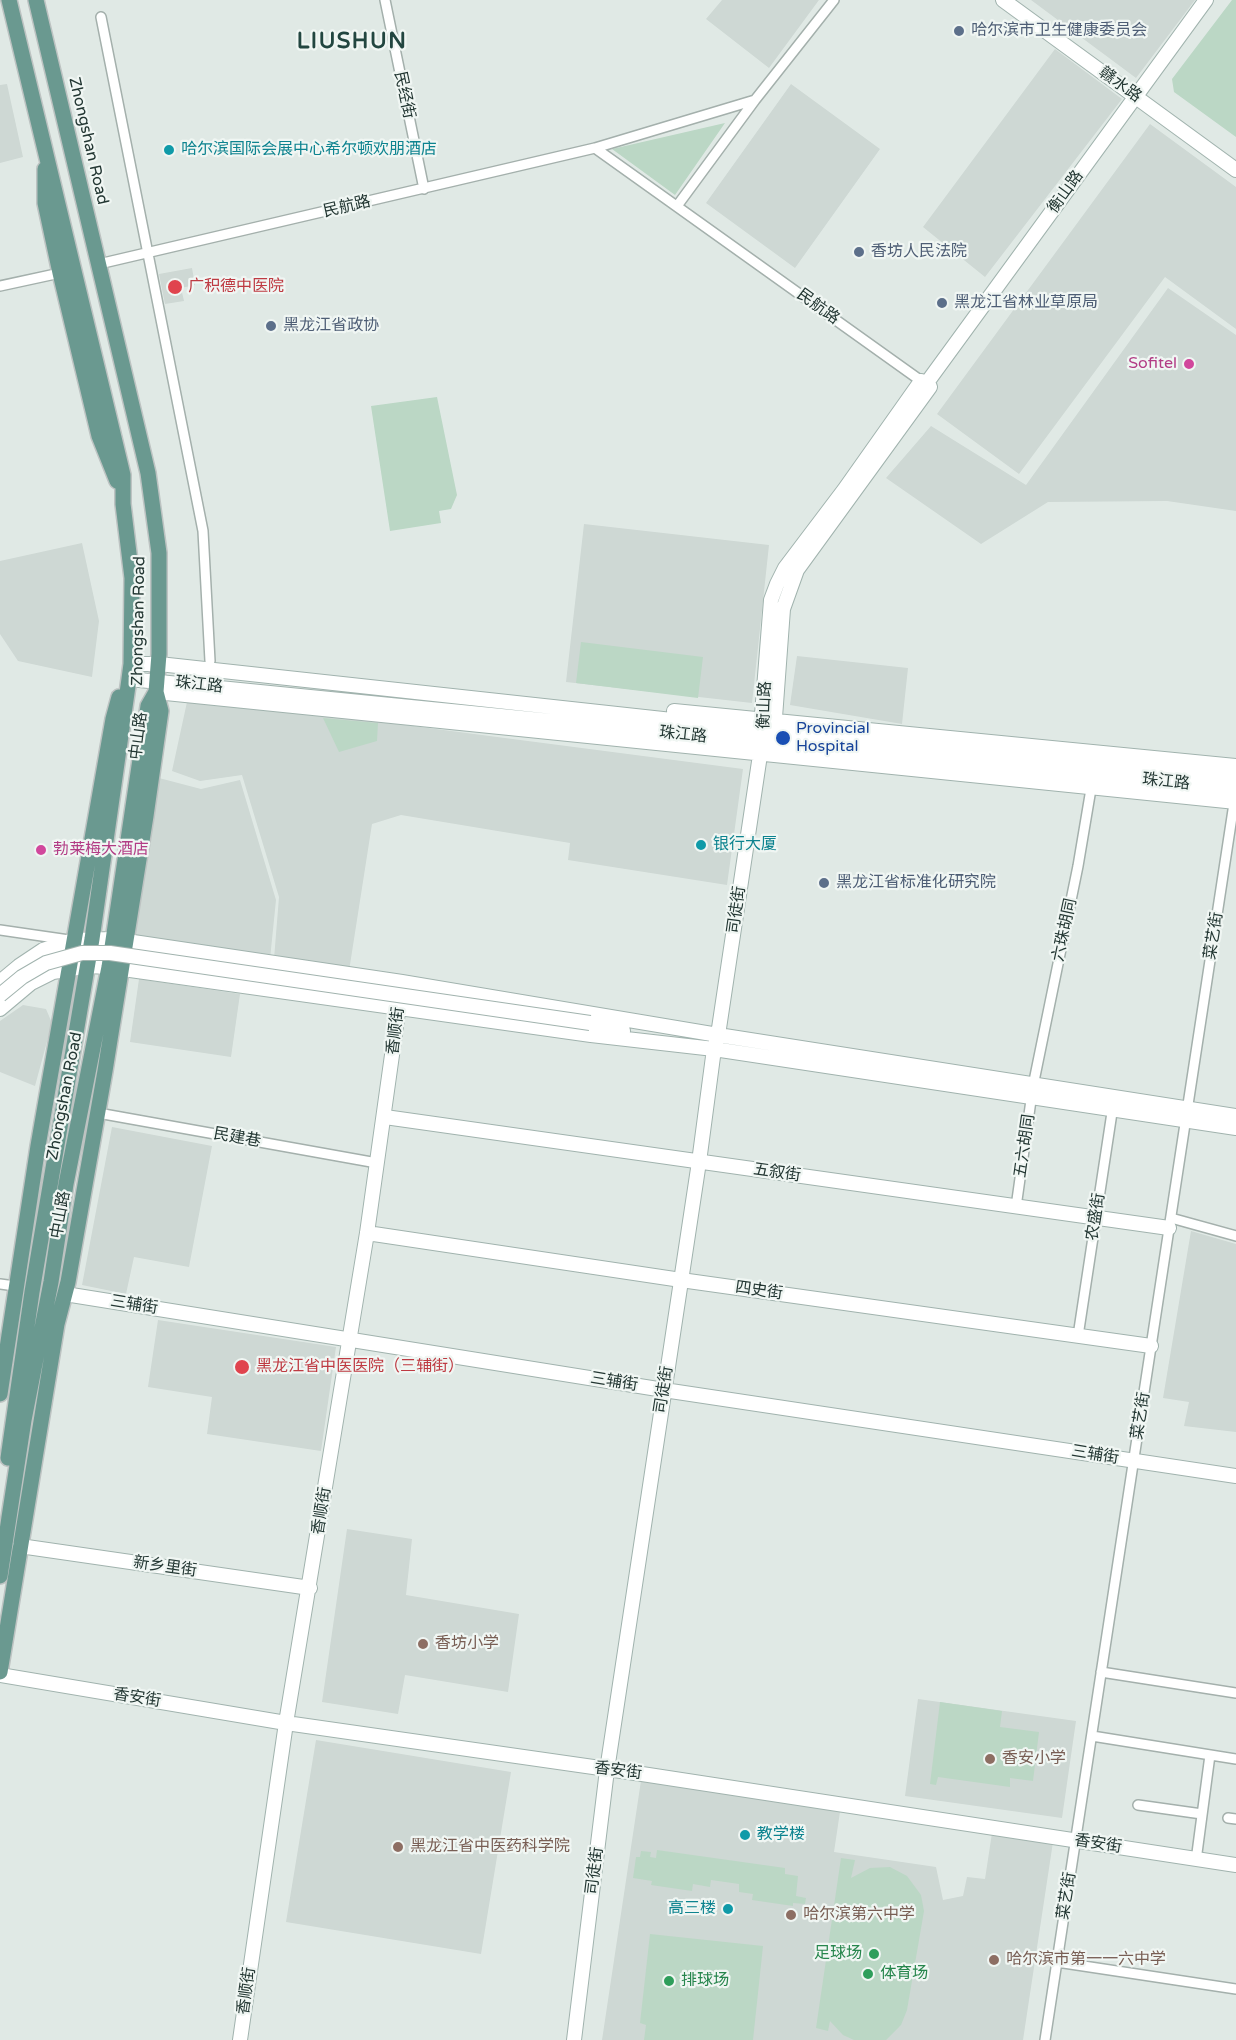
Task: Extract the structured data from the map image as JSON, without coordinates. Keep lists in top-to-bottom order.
{
  "streets": {
    "main road": ["Zhongshan Road", "中山路"],
    "street": [
      "赣水路",
      "民经街",
      "衡山路",
      "民航路",
      "珠江路",
      "司徒街",
      "六珠胡同",
      "菜艺街",
      "香顺街",
      "民建巷",
      "五六胡同",
      "五叙街",
      "农盛街",
      "四史街",
      "三辅街",
      "新乡里街",
      "香安街"
    ]
  },
  "crossings": [
    ["赣水路", "衡山路"],
    ["民经街", "民航路"],
    ["Zhongshan Road", "民航路"],
    ["Zhongshan Road", "珠江路"],
    ["Zhongshan Road", "中山路"],
    ["衡山路", "民航路"],
    ["衡山路", "珠江路"],
    ["衡山路", "司徒街"],
    ["珠江路", "中山路"],
    ["珠江路", "司徒街"],
    ["珠江路", "六珠胡同"],
    ["珠江路", "菜艺街"],
    ["中山路", "民建巷"],
    ["中山路", "三辅街"],
    ["中山路", "新乡里街"],
    ["中山路", "香安街"],
    ["司徒街", "五叙街"],
    ["司徒街", "四史街"],
    ["司徒街", "三辅街"],
    ["司徒街", "香安街"],
    ["六珠胡同", "五六胡同"],
    ["菜艺街", "五叙街"],
    ["菜艺街", "四史街"],
    ["菜艺街", "三辅街"],
    ["菜艺街", "香安街"],
    ["香顺街", "民建巷"],
    ["香顺街", "五叙街"],
    ["香顺街", "四史街"],
    ["香顺街", "三辅街"],
    ["香顺街", "新乡里街"],
    ["香顺街", "香安街"],
    ["五六胡同", "五叙街"],
    ["五叙街", "农盛街"],
    ["农盛街", "四史街"]
  ],
  "districts": ["LIUSHUN"],
  "places": [
    "哈尔滨市卫生健康委员会",
    "哈尔滨国际会展中心希尔顿欢朋酒店",
    "香坊人民法院",
    "广积德中医院",
    "黑龙江省林业草原局",
    "黑龙江省政协",
    "Sofitel",
    "Provincial Hospital",
    "银行大厦",
    "勃莱梅大酒店",
    "黑龙江省标准化研究院",
    "黑龙江省中医医院（三辅街）",
    "香坊小学",
    "香安小学",
    "教学楼",
    "黑龙江省中医药科学院",
    "高三楼",
    "哈尔滨第六中学",
    "足球场",
    "哈尔滨市第一一六中学",
    "体育场",
    "排球场"
  ]
}
